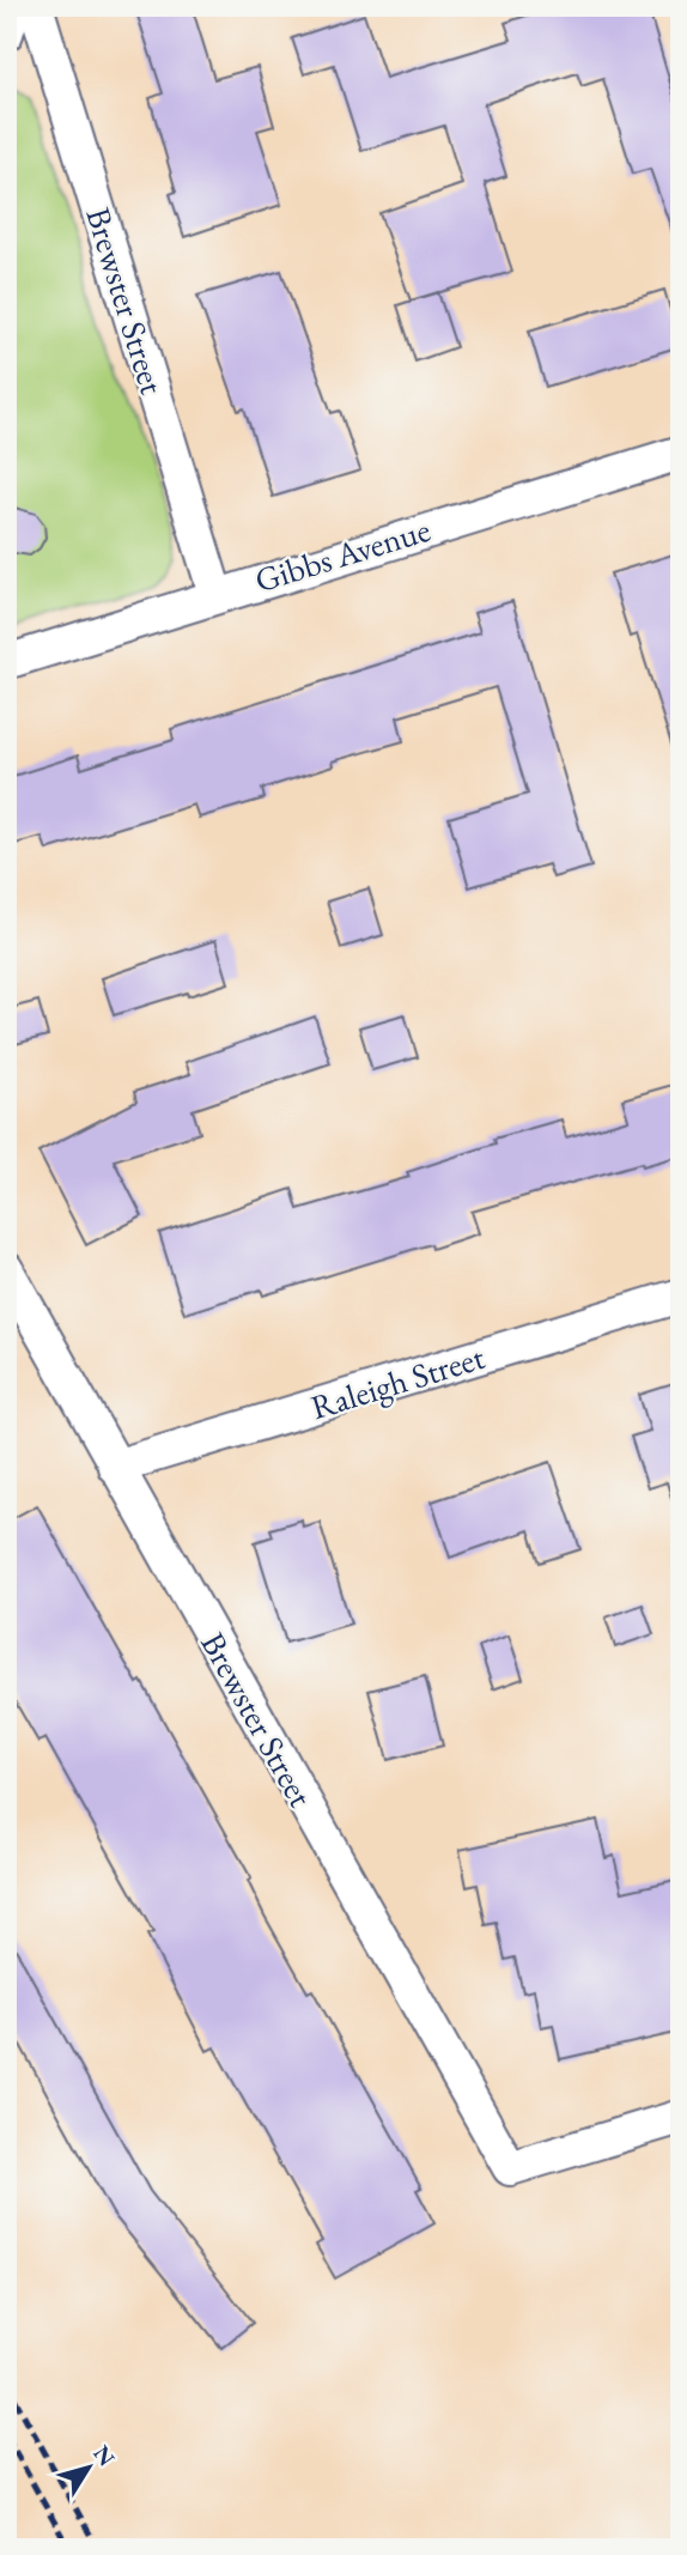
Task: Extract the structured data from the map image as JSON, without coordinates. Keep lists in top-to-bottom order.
{
  "streets": {
    "street": ["Brewster Street", "Gibbs Avenue", "Raleigh Street"]
  },
  "crossings": [
    ["Brewster Street", "Gibbs Avenue"],
    ["Brewster Street", "Raleigh Street"]
  ],
  "north": "top right"
}
